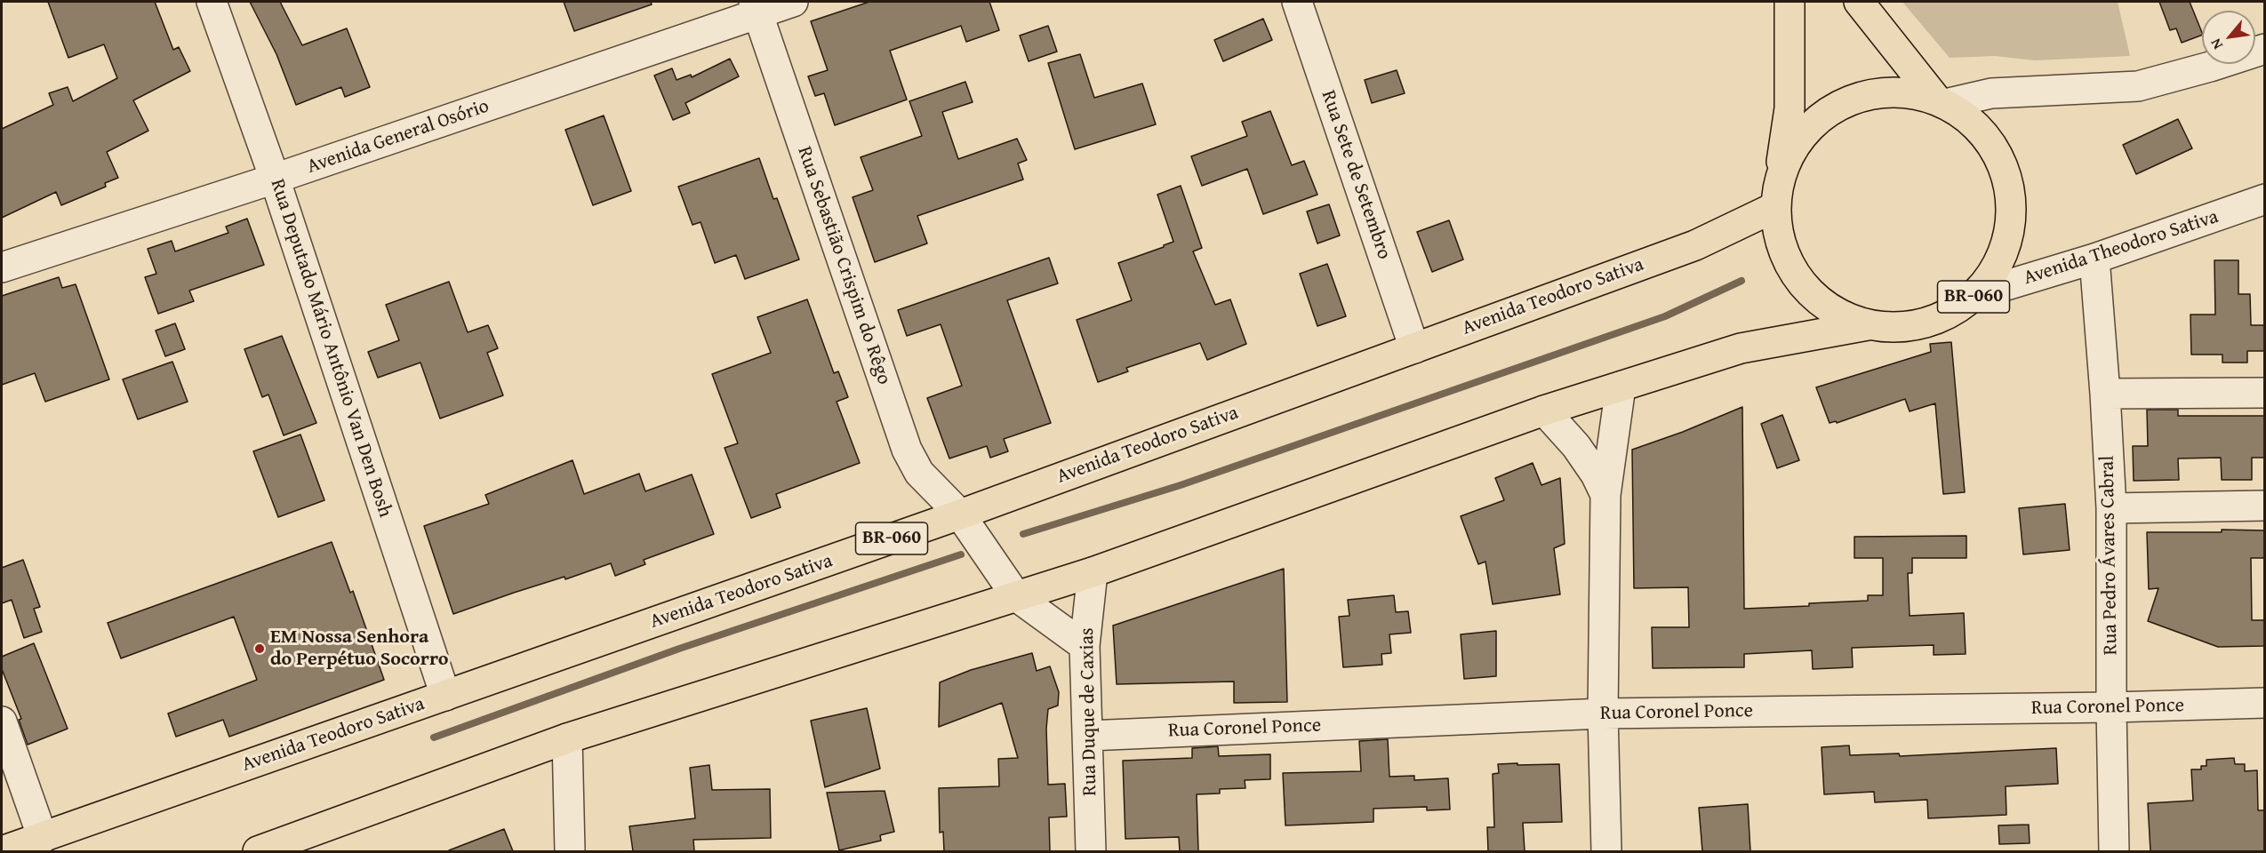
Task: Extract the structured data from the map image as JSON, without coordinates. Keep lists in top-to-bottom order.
{
  "streets": {
    "main road": ["Avenida Teodoro Sativa", "BR-060"],
    "street": [
      "Avenida General Osório",
      "Rua Sete de Setembro",
      "Avenida Theodoro Sativa",
      "Rua Sebastião Crispim do Rêgo",
      "Rua Deputado Mário Antônio Van Den Bosh",
      "Rua Pedro Ávares Cabral",
      "Rua Coronel Ponce",
      "Rua Duque de Caxias"
    ]
  },
  "crossings": [
    ["Avenida General Osório", "Rua Sebastião Crispim do Rêgo"],
    ["Avenida General Osório", "Rua Deputado Mário Antônio Van Den Bosh"],
    ["Rua Sete de Setembro", "Avenida Teodoro Sativa"],
    ["Avenida Theodoro Sativa", "BR-060"],
    ["Avenida Theodoro Sativa", "Rua Pedro Ávares Cabral"],
    ["Rua Sebastião Crispim do Rêgo", "Avenida Teodoro Sativa"],
    ["Rua Sebastião Crispim do Rêgo", "BR-060"],
    ["Rua Sebastião Crispim do Rêgo", "Rua Duque de Caxias"],
    ["Avenida Teodoro Sativa", "BR-060"],
    ["Avenida Teodoro Sativa", "Rua Deputado Mário Antônio Van Den Bosh"],
    ["BR-060", "Rua Duque de Caxias"],
    ["Rua Pedro Ávares Cabral", "Rua Coronel Ponce"],
    ["Rua Coronel Ponce", "Rua Duque de Caxias"]
  ],
  "places": ["EM Nossa Senhora do Perpétuo Socorro"],
  "north": "bottom left"
}
